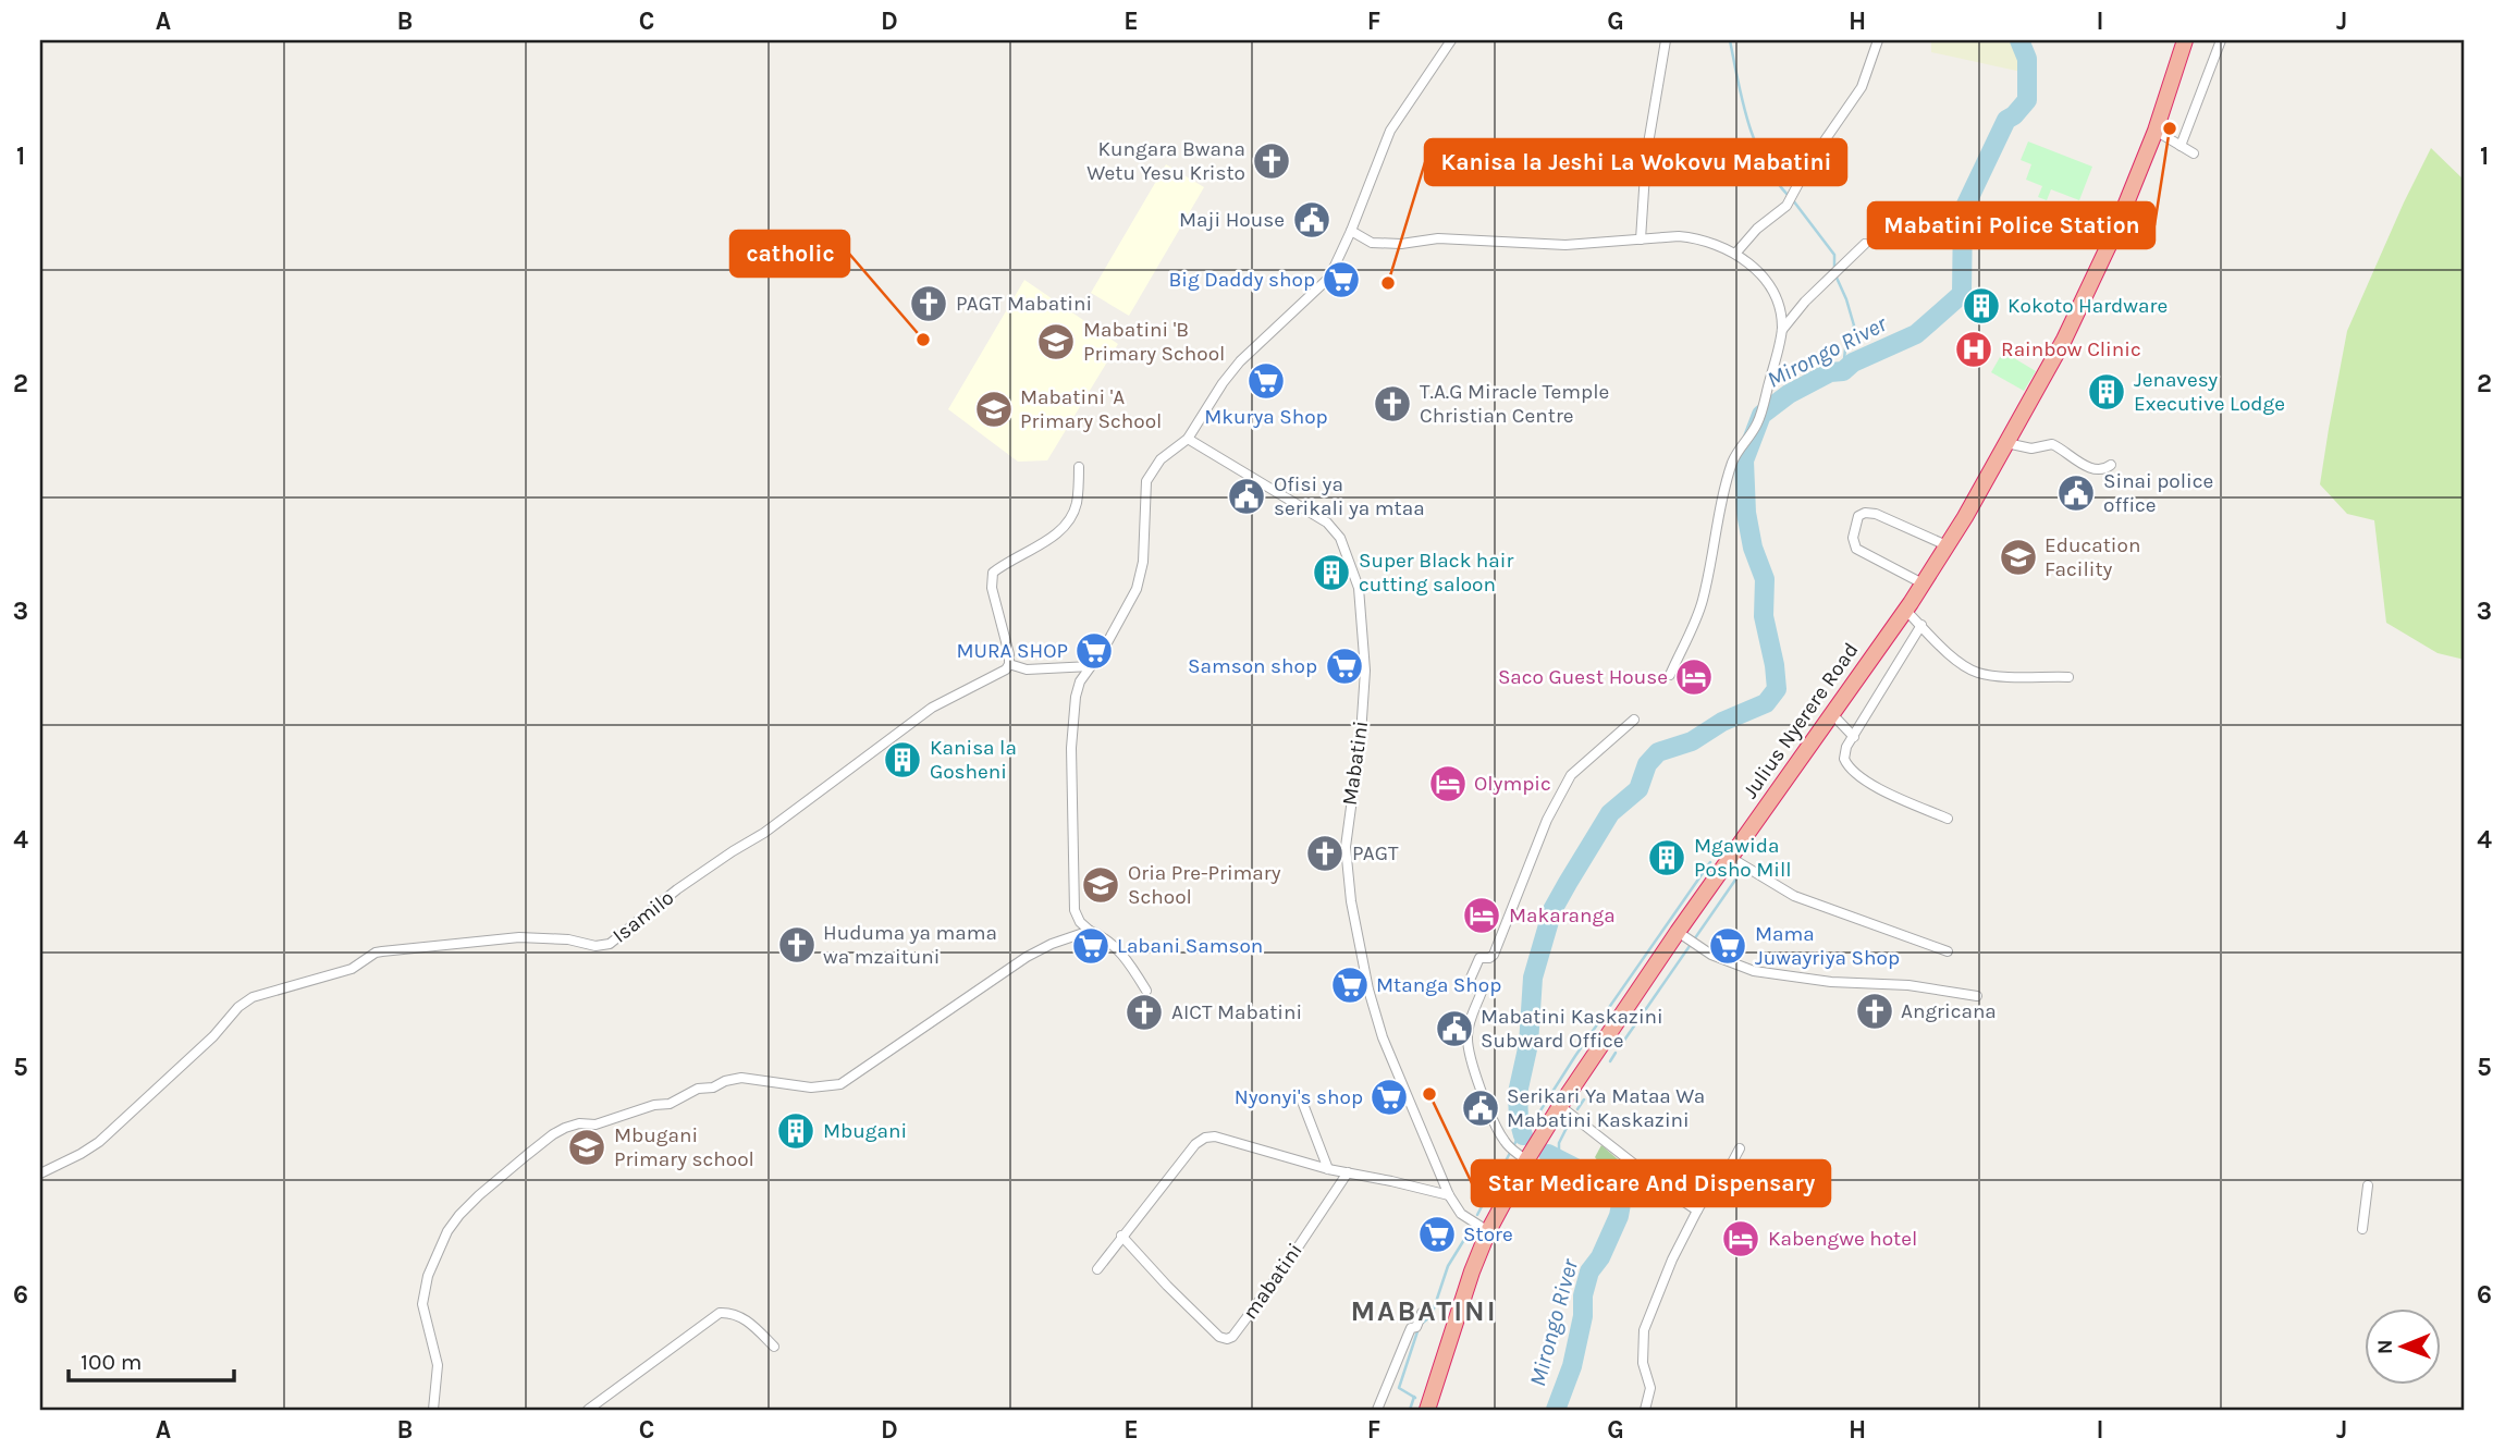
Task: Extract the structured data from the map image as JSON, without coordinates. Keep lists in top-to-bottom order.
{
  "streets": {
    "highway": ["Julius Nyerere Road"],
    "street": ["Mabatini", "Isamilo", "mabatini"]
  },
  "crossings": [
    ["Julius Nyerere Road", "Mabatini"]
  ],
  "districts": ["MABATINI"],
  "water": ["Mirongo River"],
  "places": {
    "other": [
      "Mabatini Police Station",
      "Kanisa la Jeshi La Wokovu Mabatini",
      "catholic",
      "Star Medicare And Dispensary"
    ],
    "church": [
      "Kungara Bwana Wetu Yesu Kristo",
      "PAGT Mabatini",
      "T.A.G Miracle Temple Christian Centre",
      "PAGT",
      "Huduma ya mama wa mzaituni",
      "Angricana",
      "AICT Mabatini"
    ],
    "public building": [
      "Maji House",
      "Sinai police office",
      "Ofisi ya serikali ya mtaa",
      "Mabatini Kaskazini Subward Office",
      "Serikari Ya Mataa Wa Mabatini Kaskazini"
    ],
    "supermarket": [
      "Big Daddy shop",
      "Mkurya Shop",
      "MURA SHOP",
      "Samson shop",
      "Labani Samson",
      "Mama Juwayriya Shop",
      "Mtanga Shop",
      "Nyonyi's shop",
      "Store"
    ],
    "building": [
      "Kokoto Hardware",
      "Jenavesy Executive Lodge",
      "Super Black hair cutting saloon",
      "Kanisa la Gosheni",
      "Mgawida Posho Mill",
      "Mbugani"
    ],
    "school or university": [
      "Mabatini 'B Primary School",
      "Mabatini 'A Primary School",
      "Education Facility",
      "Oria Pre-Primary School",
      "Mbugani Primary school"
    ],
    "hospital": ["Rainbow Clinic"],
    "hotel": [
      "Saco Guest House",
      "Olympic",
      "Makaranga",
      "Kabengwe hotel"
    ]
  },
  "scale_bar": "100 m",
  "north": "left",
  "grid": {
    "columns": [
      "A",
      "B",
      "C",
      "D",
      "E",
      "F",
      "G",
      "H",
      "I",
      "J"
    ],
    "rows": [
      "1",
      "2",
      "3",
      "4",
      "5",
      "6"
    ]
  }
}
